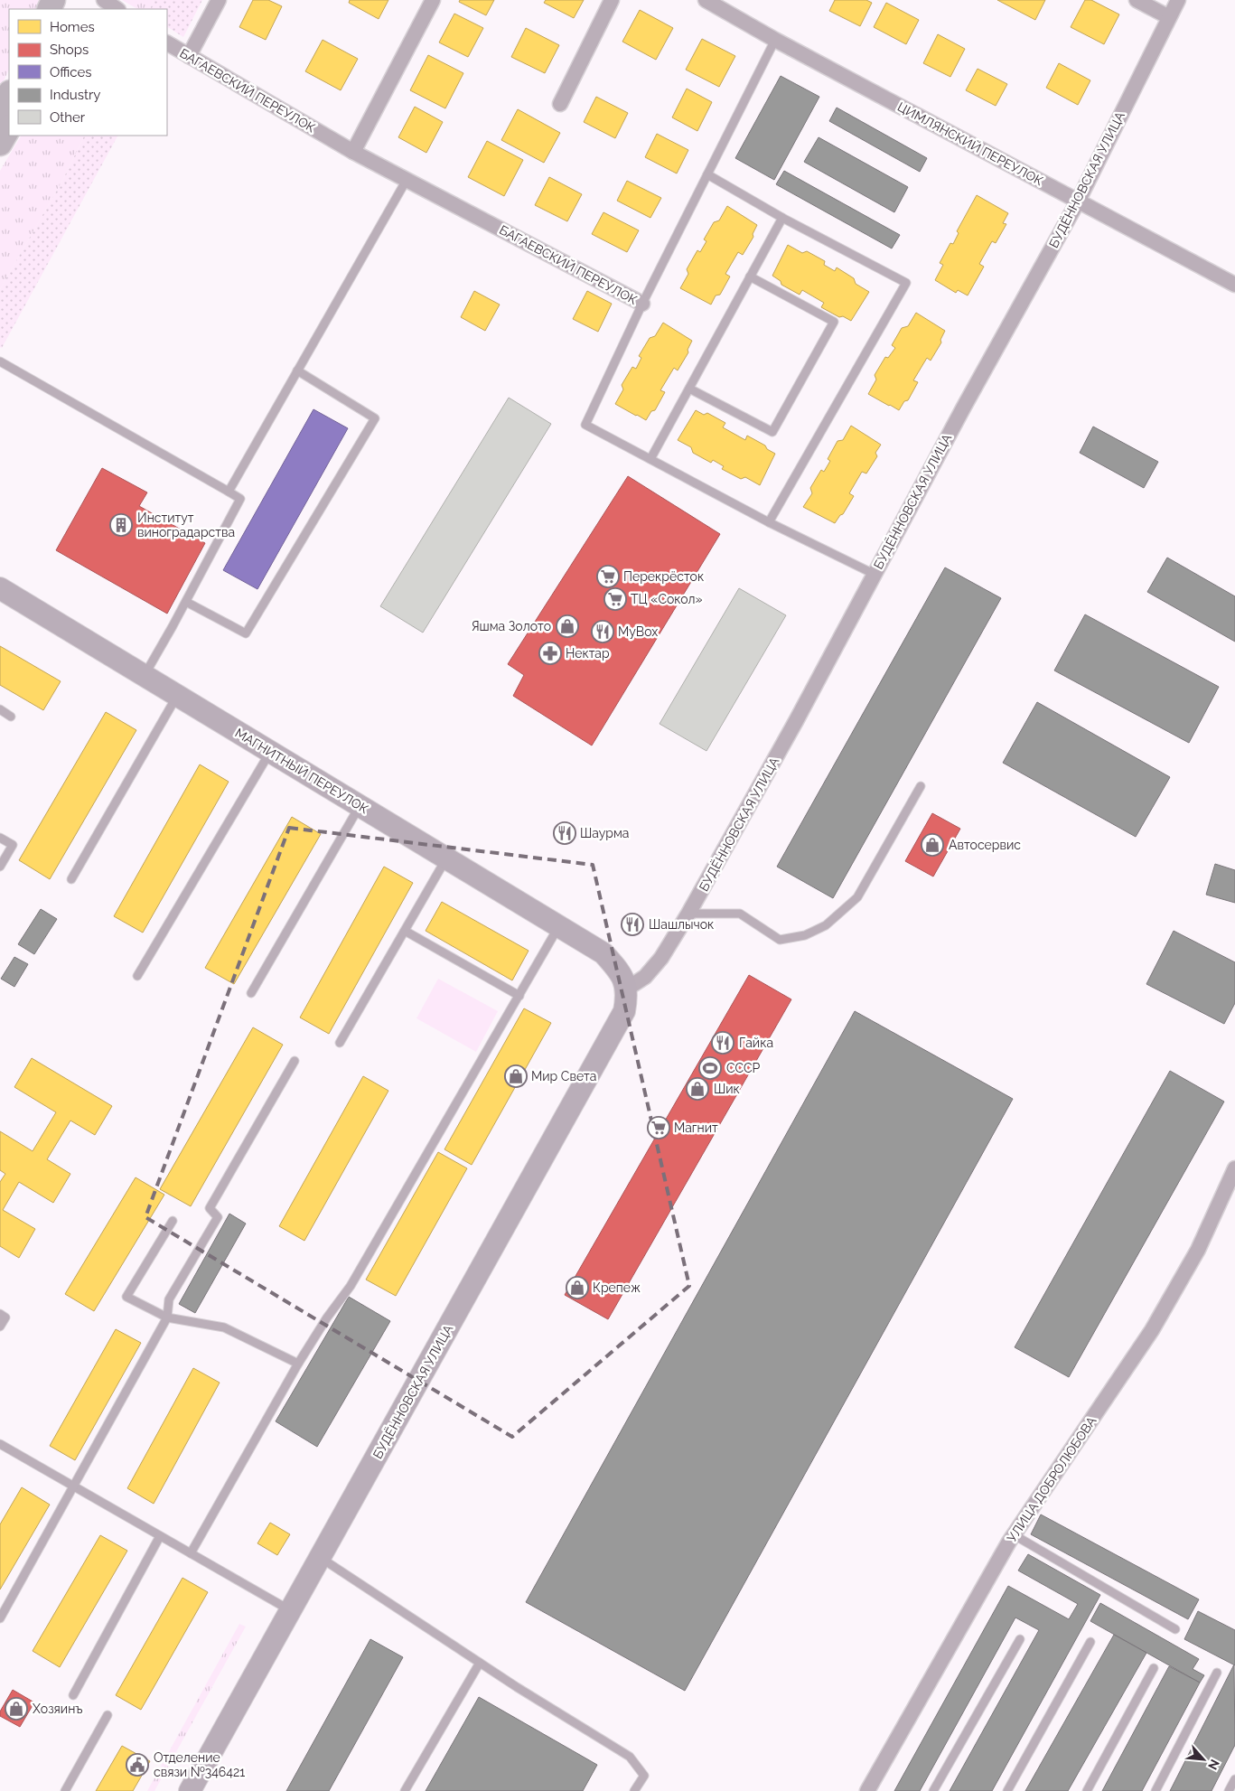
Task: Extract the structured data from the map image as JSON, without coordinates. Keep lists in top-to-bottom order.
{
  "streets": {
    "main road": ["БУДЁННОВСКАЯ УЛИЦА", "МАГНИТНЫЙ ПЕРЕУЛОК"],
    "street": ["БАГАЕВСКИЙ ПЕРЕУЛОК", "ЦИМЛЯНСКИЙ ПЕРЕУЛОК", "УЛИЦА ДОБРОЛЮБОВА"]
  },
  "crossings": [
    ["БАГАЕВСКИЙ ПЕРЕУЛОК", "ЦИМЛЯНСКИЙ ПЕРЕУЛОК"],
    ["ЦИМЛЯНСКИЙ ПЕРЕУЛОК", "БУДЁННОВСКАЯ УЛИЦА"],
    ["БУДЁННОВСКАЯ УЛИЦА", "МАГНИТНЫЙ ПЕРЕУЛОК"]
  ],
  "places": {
    "building": ["Институт виноградарства"],
    "supermarket": ["Перекрёсток", "ТЦ «Сокол»", "Магнит"],
    "shop": [
      "Яшма Золото",
      "Автосервис",
      "Мир Света",
      "Шик",
      "Крепеж",
      "Хозяинъ"
    ],
    "restaurant": [
      "MyBox",
      "Шаурма",
      "Шашлычок",
      "Гайка"
    ],
    "pharmacy": ["Нектар"],
    "sports": ["СССР"],
    "public building": ["Отделение связи №346421"]
  },
  "legend": [
    "Homes",
    "Shops",
    "Offices",
    "Industry",
    "Other"
  ],
  "north": "bottom right"
}
